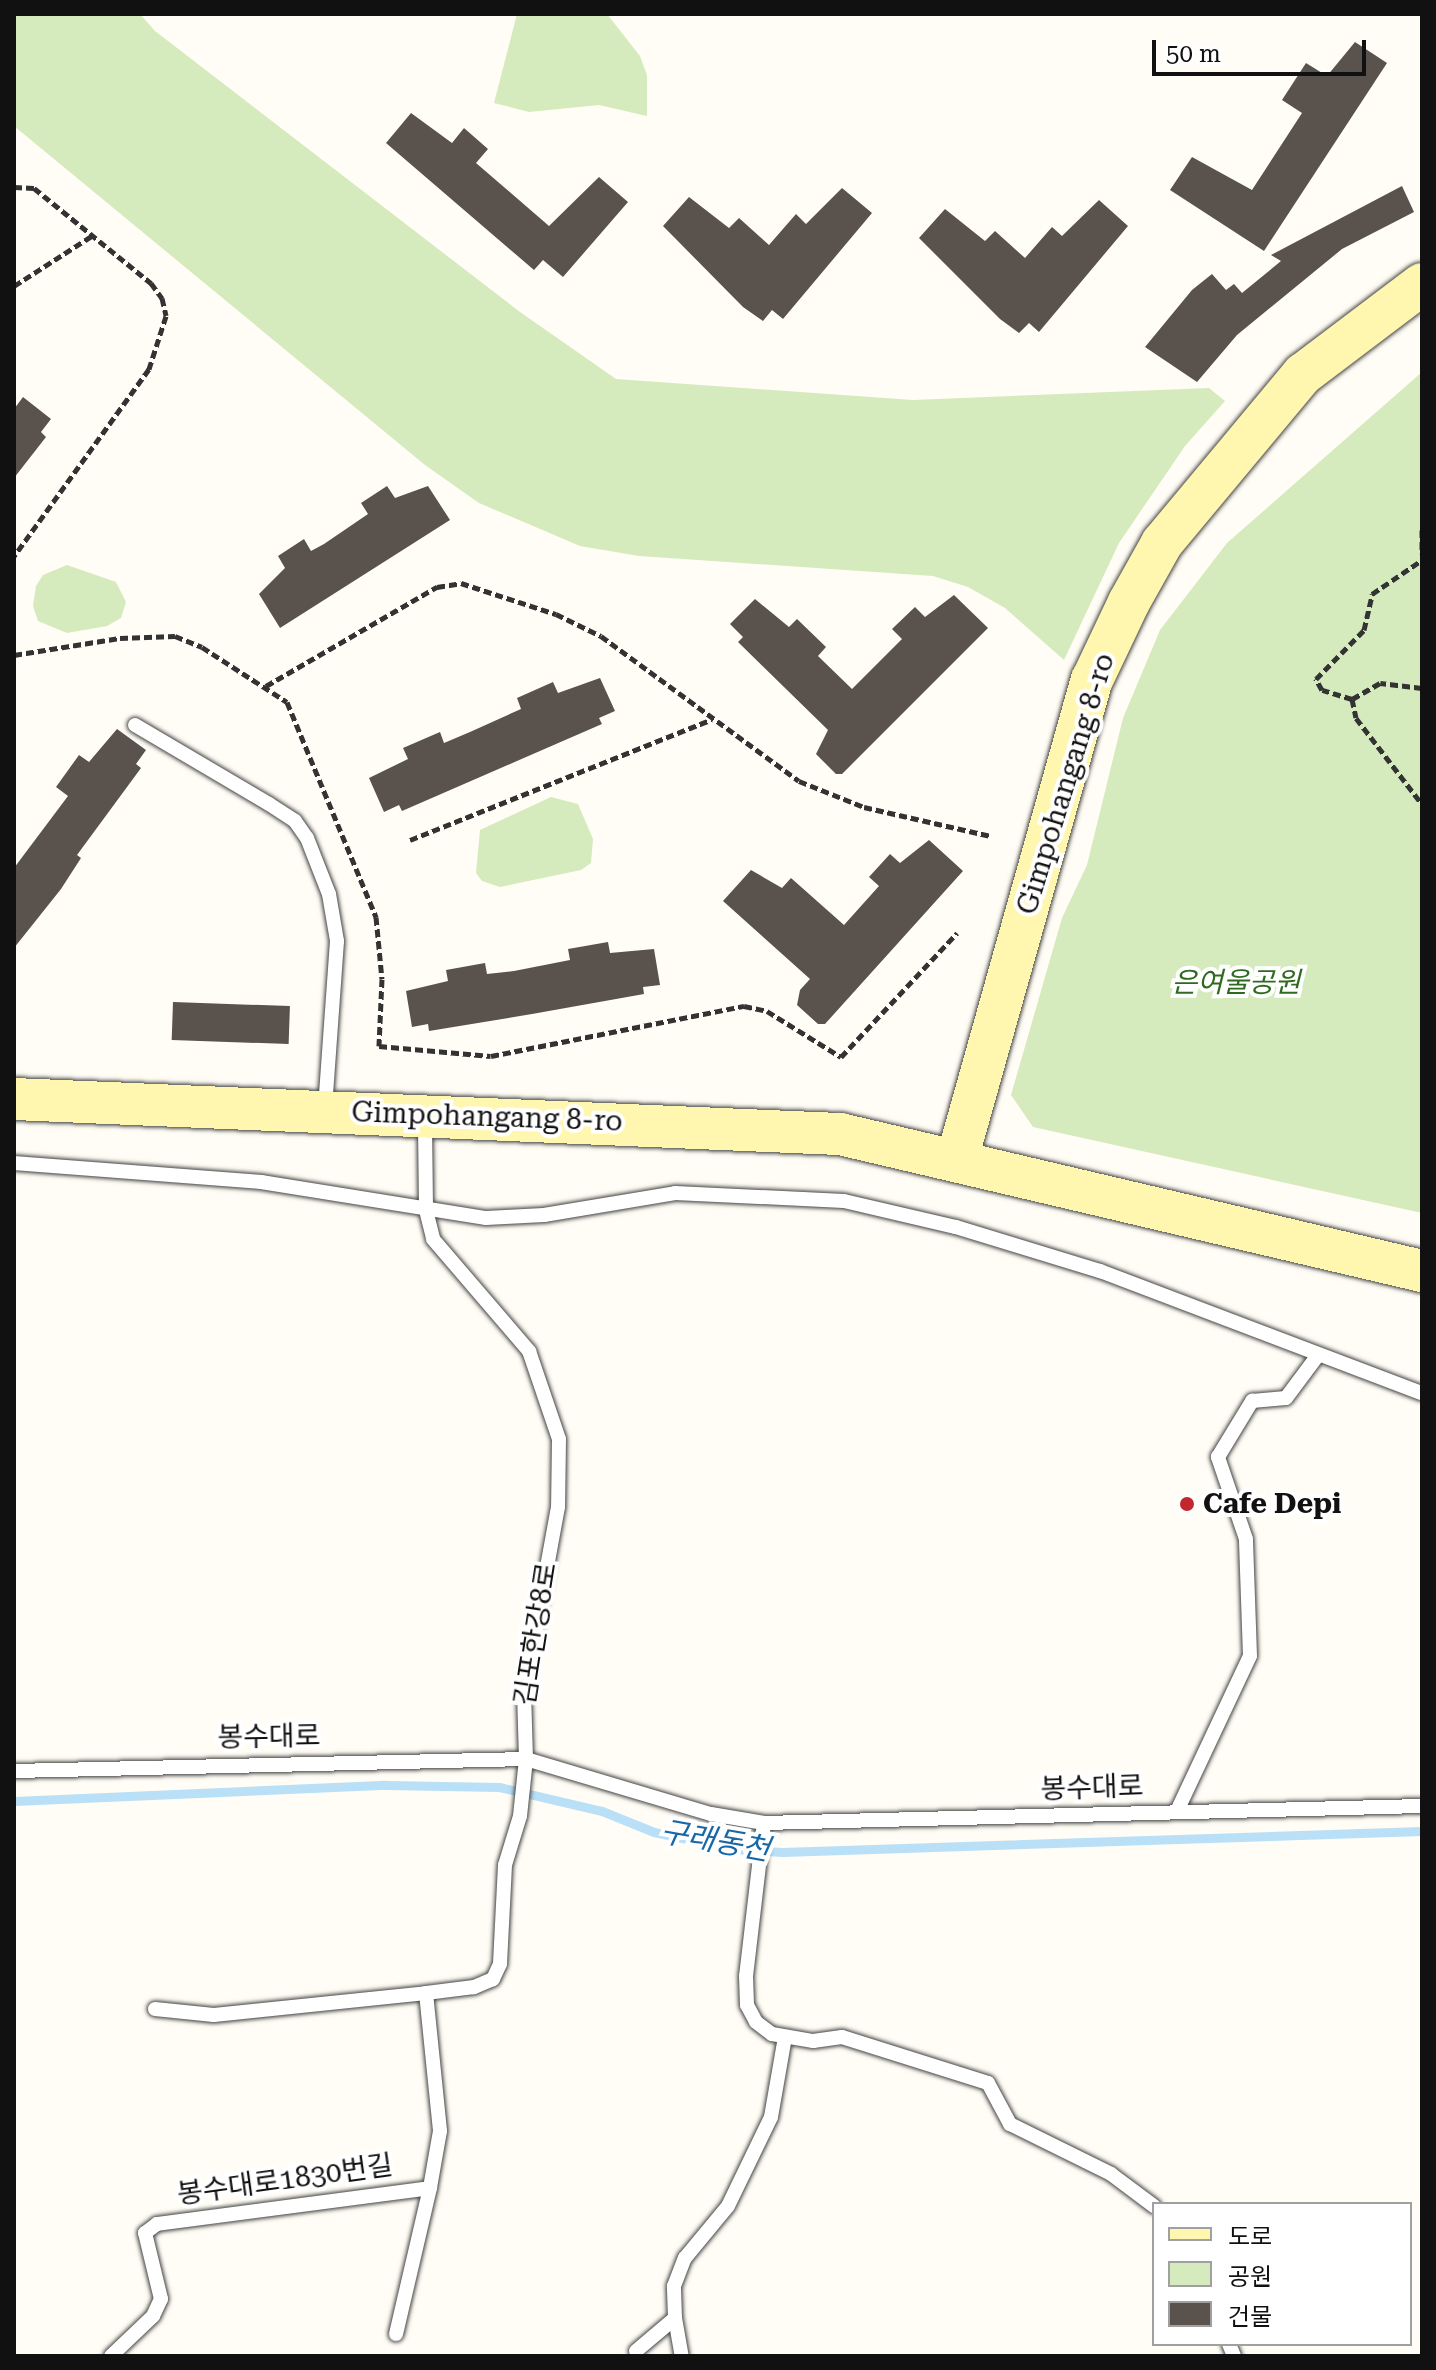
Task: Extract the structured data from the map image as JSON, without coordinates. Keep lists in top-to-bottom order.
{
  "streets": {
    "street": ["Gimpohangang 8-ro"],
    "lane": ["김포한강8로", "봉수대로", "봉수대로1830번길"]
  },
  "crossings": [
    ["김포한강8로", "봉수대로"]
  ],
  "water": ["구래동천"],
  "parks": ["은여울공원"],
  "places": ["Cafe Depi"],
  "legend": ["도로", "공원", "건물"],
  "scale_bar": "50 m"
}
